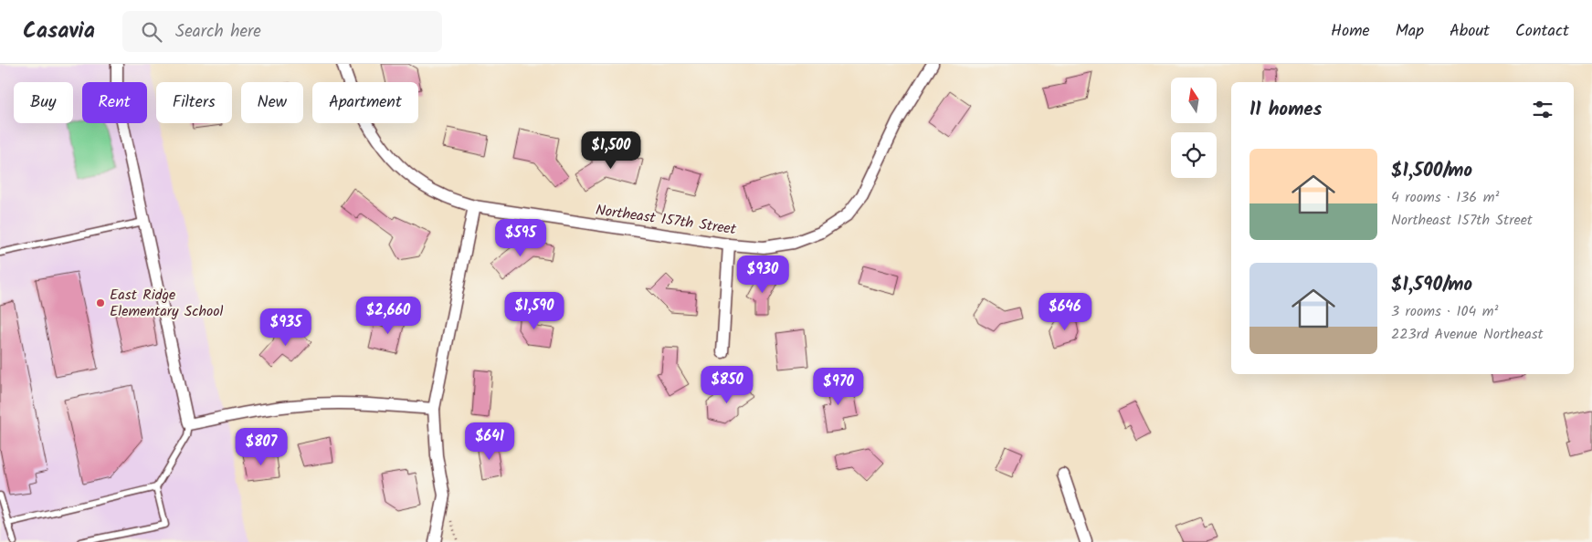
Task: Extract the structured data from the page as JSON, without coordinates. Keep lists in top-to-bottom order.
{
  "streets": {
    "street": ["Northeast 157th Street"]
  },
  "places": ["East Ridge Elementary School"],
  "north": "top",
  "page": {
    "header": "Casavia",
    "search": "Search here",
    "nav": [
      "Home",
      "Map",
      "About",
      "Contact"
    ],
    "chip": [
      "Buy",
      "Rent",
      "Filters",
      "New",
      "Apartment"
    ],
    "heading": "11 homes",
    "price": [
      "$1,500",
      "$595",
      "$930",
      "$1,590",
      "$646",
      "$2,660",
      "$935",
      "$850",
      "$970",
      "$641",
      "$807"
    ],
    "list": [
      {
        "name": "$1,500/mo",
        "note": "4 rooms · 136 m² · Northeast 157th Street"
      },
      {
        "name": "$1,590/mo",
        "note": "3 rooms · 104 m² · 223rd Avenue Northeast"
      }
    ]
  }
}
